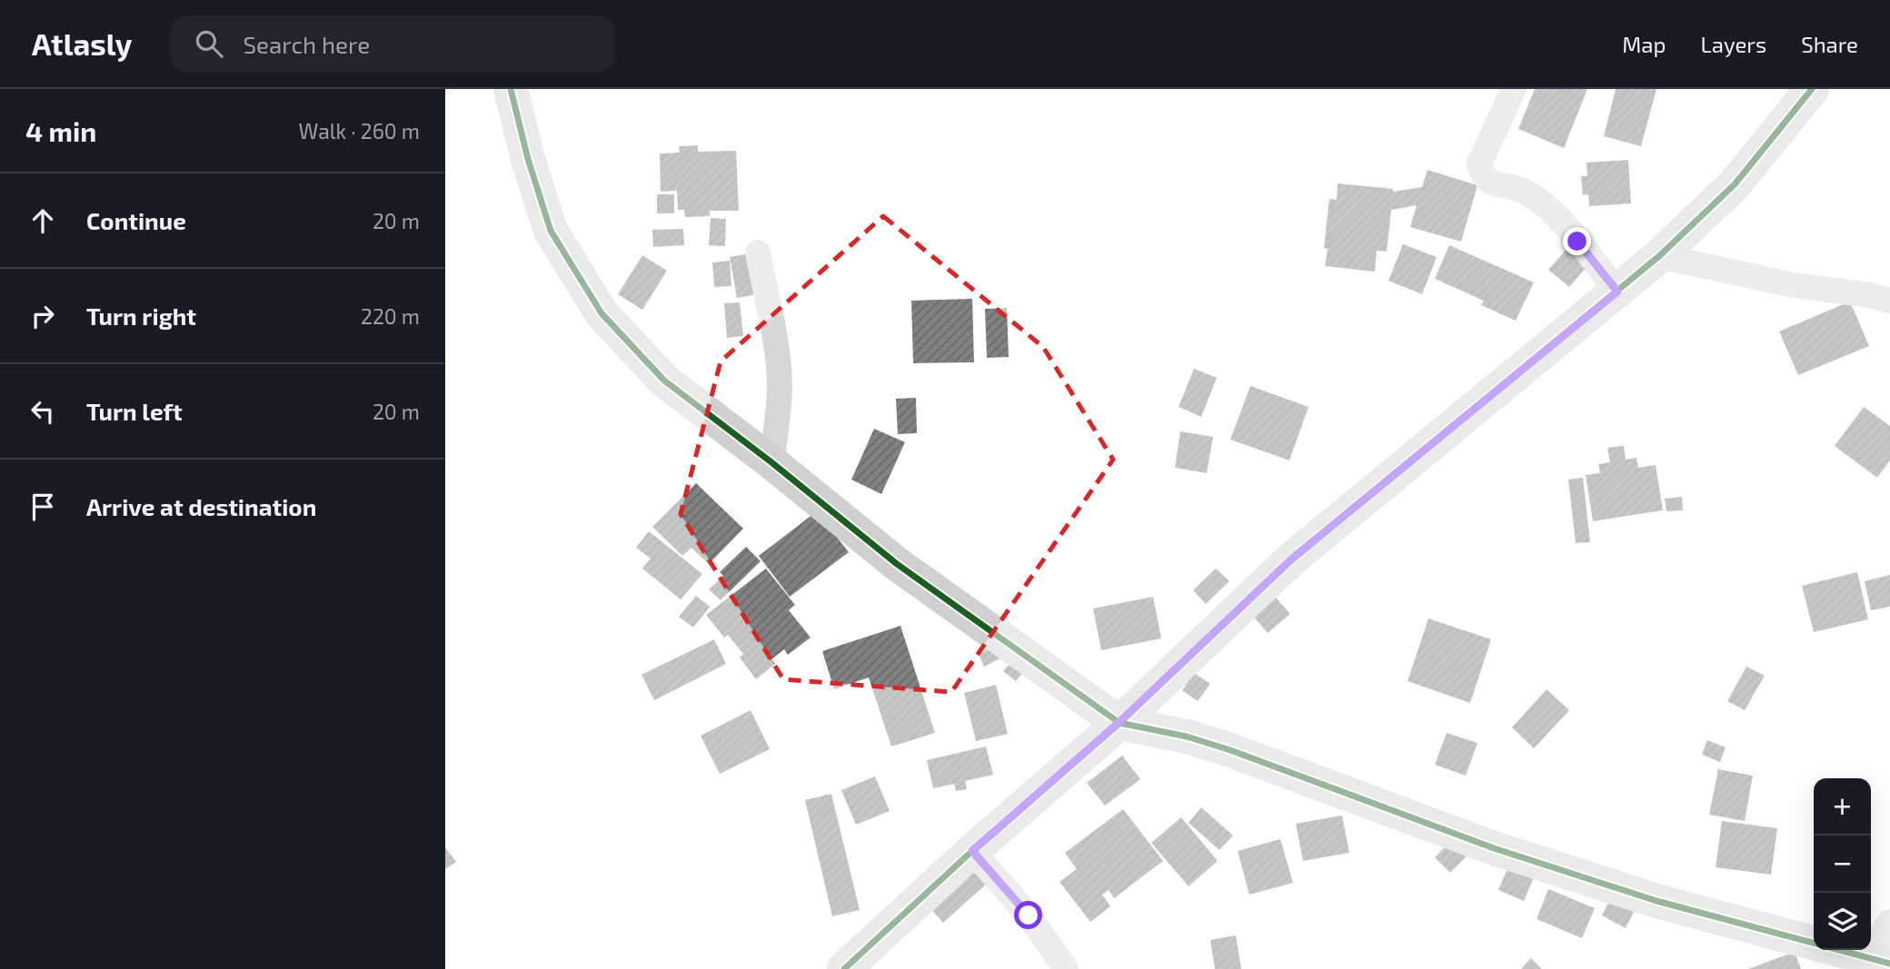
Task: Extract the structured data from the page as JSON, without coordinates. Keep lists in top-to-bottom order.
{
  "page": {
    "header": "Atlasly",
    "search": "Search here",
    "nav": ["Map", "Layers", "Share"],
    "heading": ["4 min", "Walk · 260 m"],
    "list": [
      ["Continue", "20 m"],
      ["Turn right", "220 m"],
      ["Turn left", "20 m"],
      "Arrive at destination"
    ],
    "map_buttons": ["+", "−"]
  }
}
